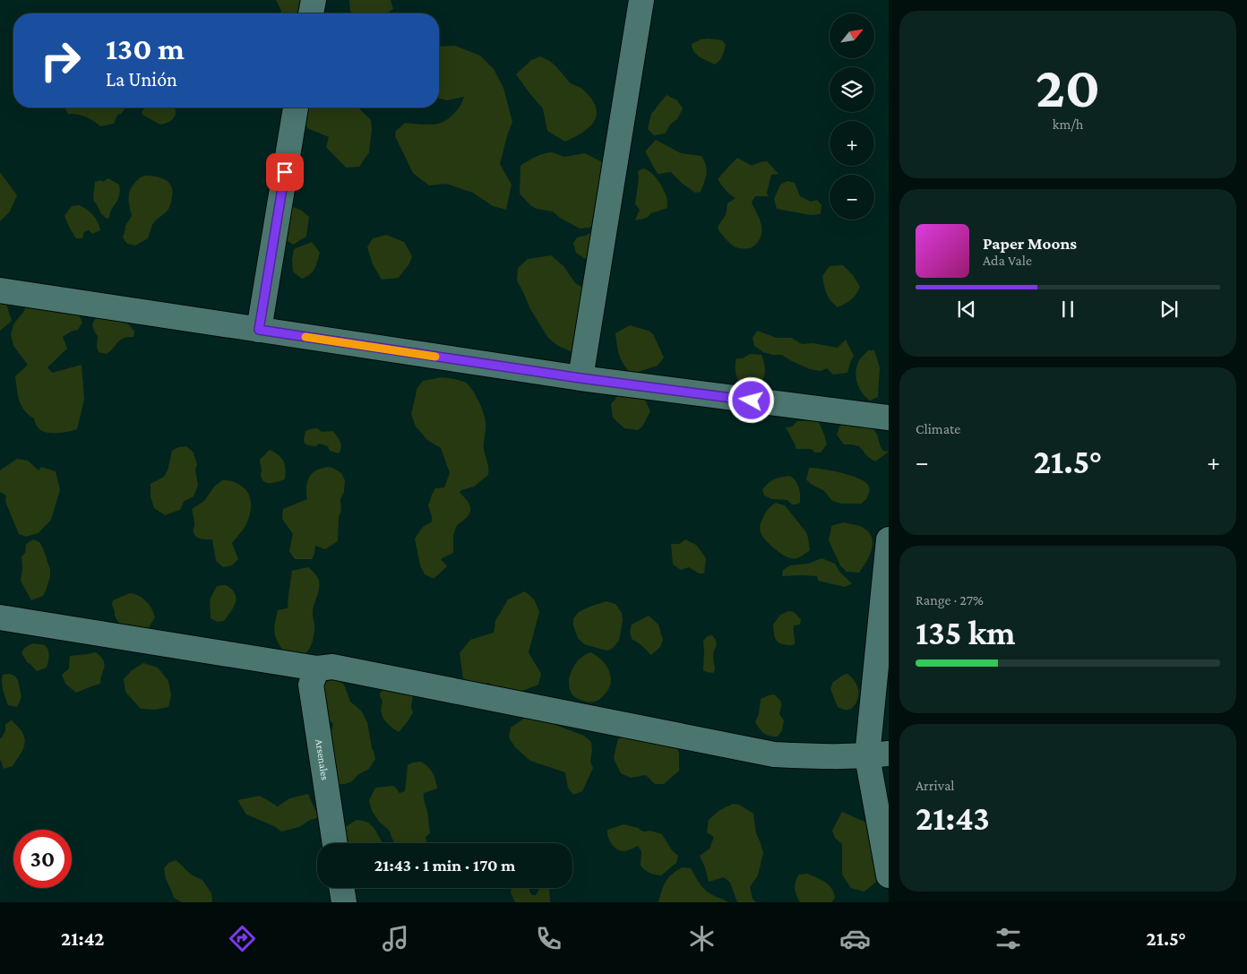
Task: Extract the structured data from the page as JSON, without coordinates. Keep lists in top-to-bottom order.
{
  "streets": {
    "street": ["Arsenales"]
  },
  "north": "top right",
  "page": {
    "tile": [
      ["20", "km/h"],
      "Climate",
      ["Range · 27%", "135 km"],
      ["Arrival", "21:43"]
    ],
    "map_buttons": ["+", "−"],
    "turn": ["130 m", "La Unión"],
    "song": ["Paper Moons", "Ada Vale"],
    "heat": ["−", "21.5°", "+"],
    "limit": "30",
    "trip": "21:43 · 1 min · 170 m",
    "tabs": ["21:42", "21.5°"]
  }
}
